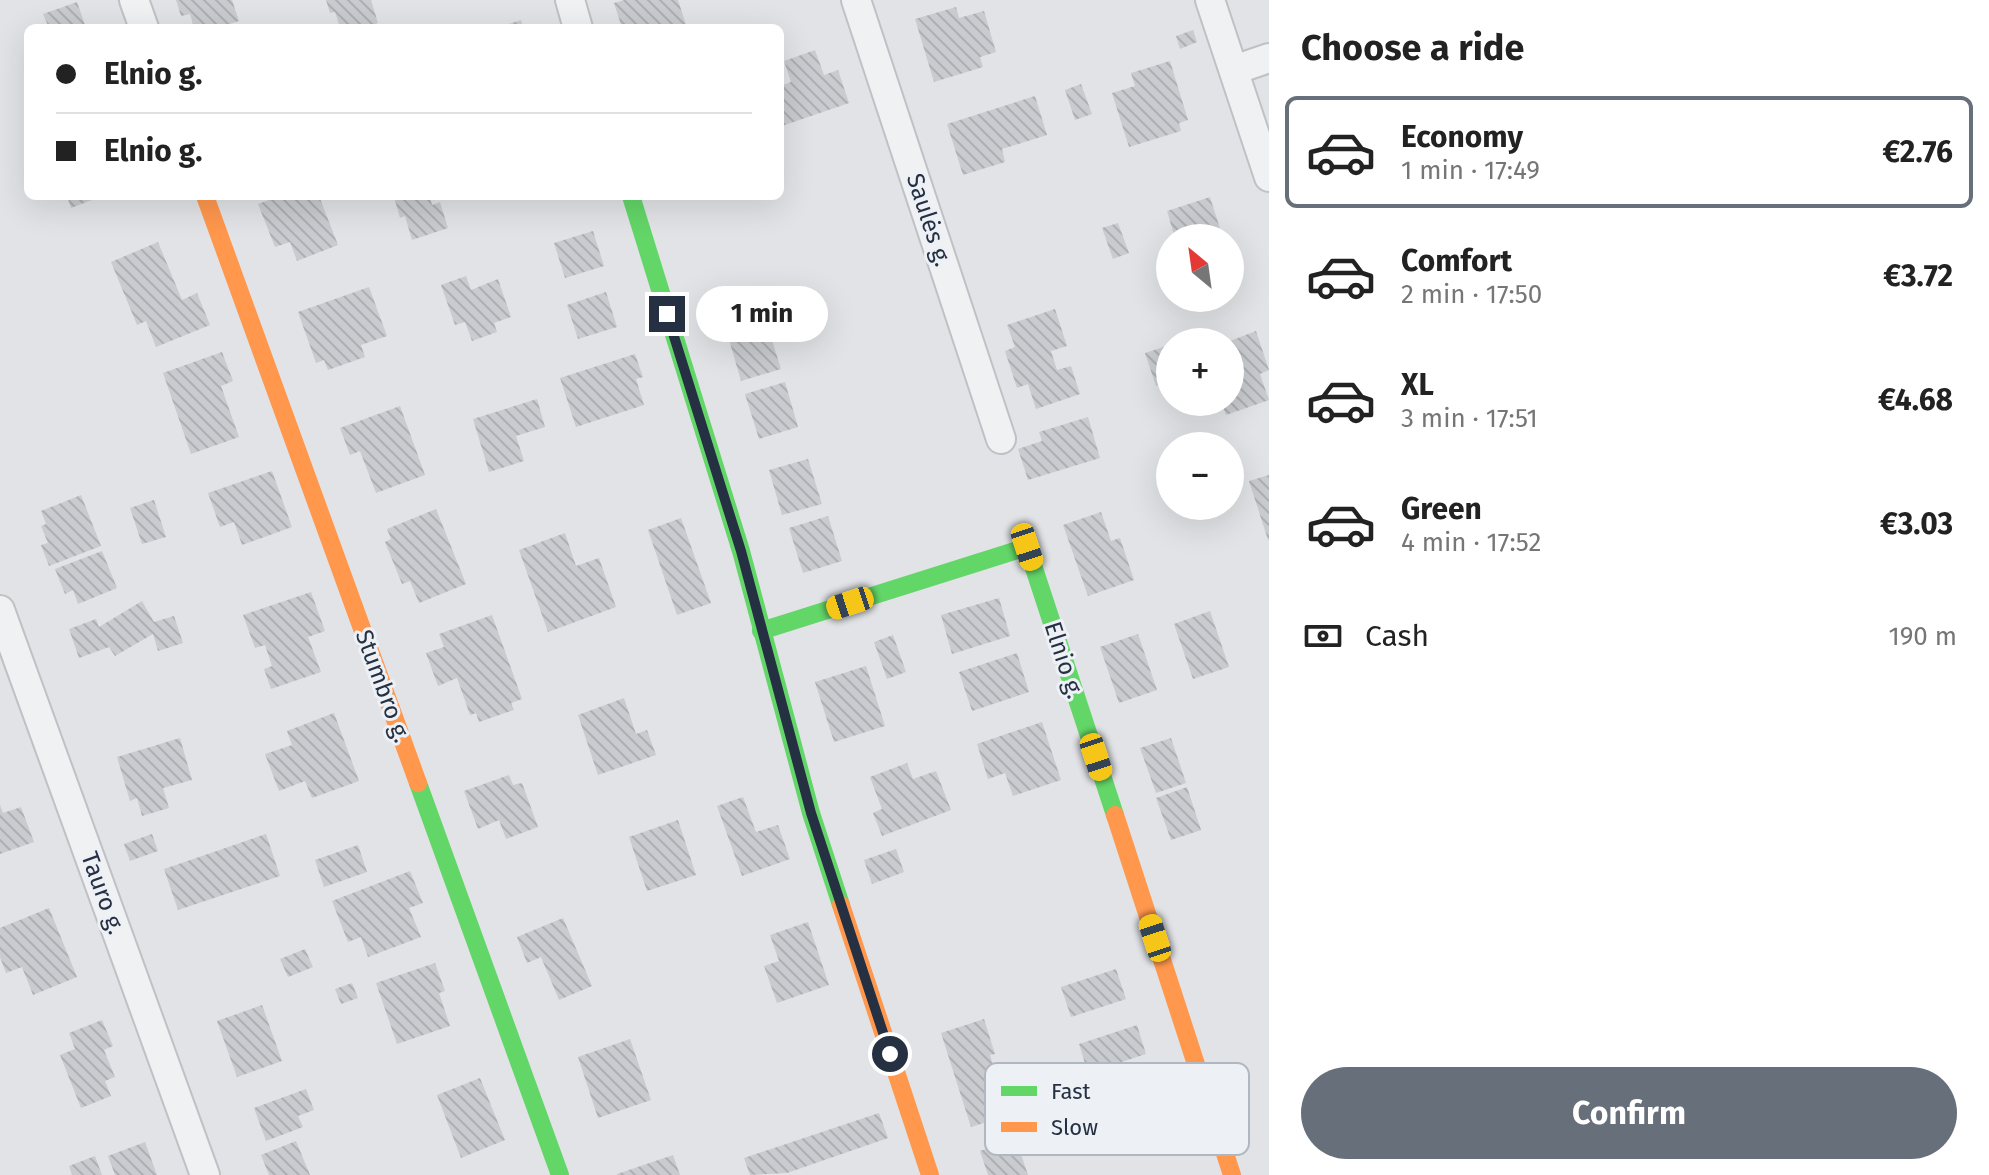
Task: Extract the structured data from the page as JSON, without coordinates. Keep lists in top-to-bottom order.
{
  "streets": {
    "street": [
      "Saulės g.",
      "Elnio g.",
      "Stumbro g.",
      "Tauro g."
    ]
  },
  "legend": ["Fast", "Slow"],
  "north": "top left",
  "page": {
    "heading": "Choose a ride",
    "banner": ["Elnio g.", "Elnio g."],
    "list": [
      {
        "name": "Economy",
        "note": "1 min · 17:49",
        "value": "€2.76"
      },
      {
        "name": "Comfort",
        "note": "2 min · 17:50",
        "value": "€3.72"
      },
      {
        "name": "XL",
        "note": "3 min · 17:51",
        "value": "€4.68"
      },
      {
        "name": "Green",
        "note": "4 min · 17:52",
        "value": "€3.03"
      }
    ],
    "map_buttons": ["+", "−"],
    "bubble": "1 min",
    "pay": ["Cash", "190 m"],
    "buttons": "Confirm"
  }
}
